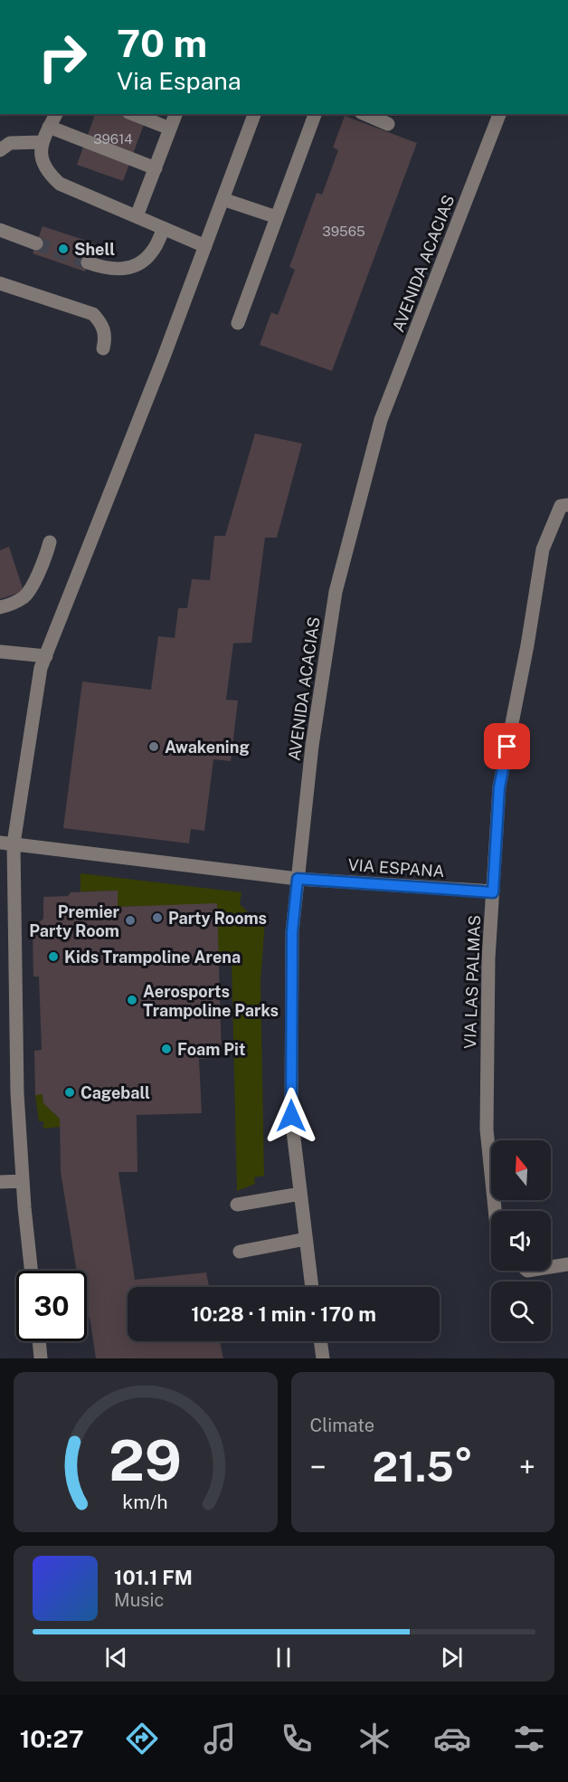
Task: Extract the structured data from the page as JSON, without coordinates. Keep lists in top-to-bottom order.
{
  "streets": {
    "street": ["AVENIDA ACACIAS", "VIA ESPANA", "VIA LAS PALMAS"]
  },
  "crossings": [
    ["AVENIDA ACACIAS", "VIA ESPANA"],
    ["VIA ESPANA", "VIA LAS PALMAS"]
  ],
  "places": [
    "Shell",
    "Awakening",
    "Party Rooms",
    "Premier Party Room",
    "Kids Trampoline Arena",
    "Aerosports Trampoline Parks",
    "Foam Pit",
    "Cageball"
  ],
  "house_numbers": ["39614", "39565"],
  "north": "top",
  "page": {
    "turn": ["70 m", "Via Espana"],
    "limit": "30",
    "trip": "10:28 · 1 min · 170 m",
    "tile": "Climate",
    "heat": ["−", "21.5°", "+"],
    "song": ["101.1 FM", "Music"],
    "tabs": "10:27",
    "gauge": ["29", "km/h"]
  }
}
